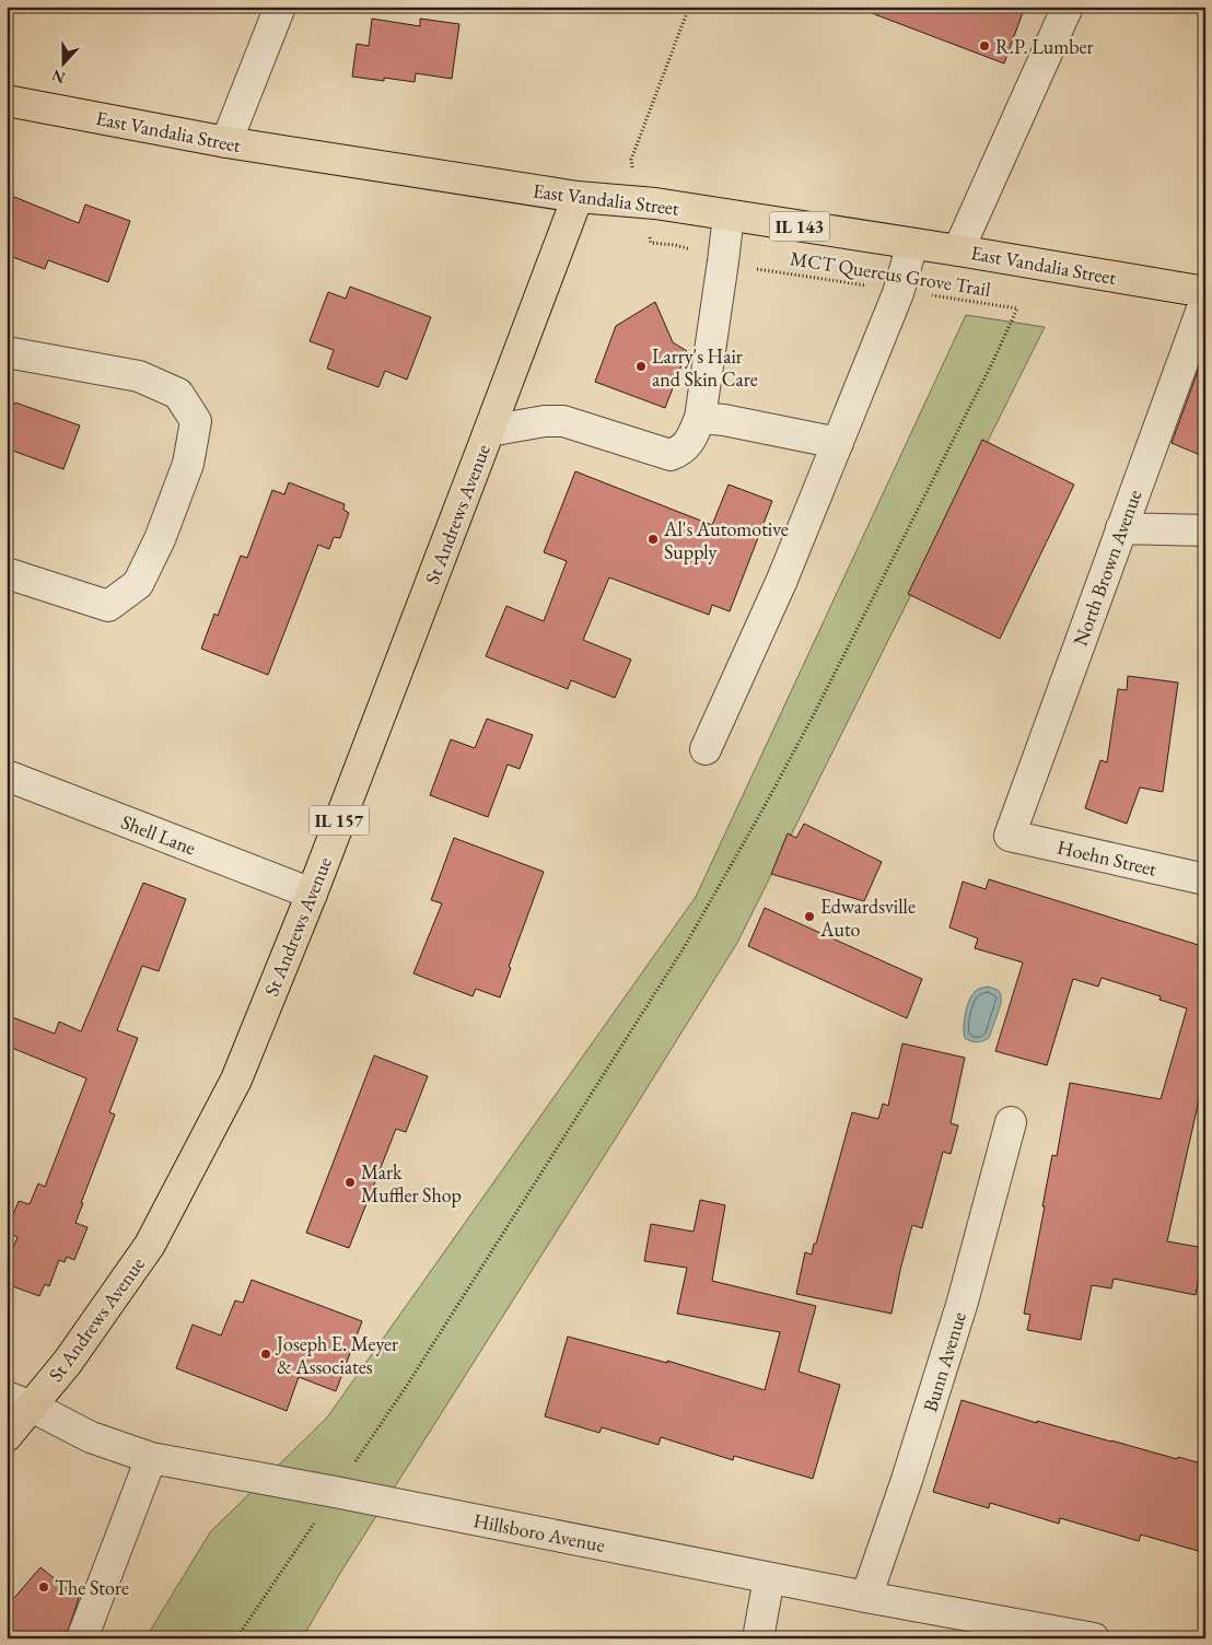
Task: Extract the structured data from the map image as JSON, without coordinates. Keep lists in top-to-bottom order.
{
  "streets": {
    "main road": [
      "East Vandalia Street",
      "IL 143",
      "St Andrews Avenue",
      "IL 157"
    ],
    "street": [
      "North Brown Avenue",
      "Shell Lane",
      "Hoehn Street",
      "Bunn Avenue",
      "Hillsboro Avenue"
    ],
    "path": ["MCT Quercus Grove Trail"]
  },
  "crossings": [
    ["East Vandalia Street", "MCT Quercus Grove Trail"],
    ["East Vandalia Street", "St Andrews Avenue"],
    ["St Andrews Avenue", "IL 157"],
    ["St Andrews Avenue", "Shell Lane"],
    ["St Andrews Avenue", "Hillsboro Avenue"],
    ["North Brown Avenue", "Hoehn Street"],
    ["IL 157", "Hillsboro Avenue"],
    ["Bunn Avenue", "Hillsboro Avenue"]
  ],
  "places": [
    "R.P. Lumber",
    "Larry's Hair and Skin Care",
    "Al's Automotive Supply",
    "Edwardsville Auto",
    "Mark Muffler Shop",
    "Joseph E. Meyer & Associates",
    "The Store"
  ],
  "north": "bottom"
}
